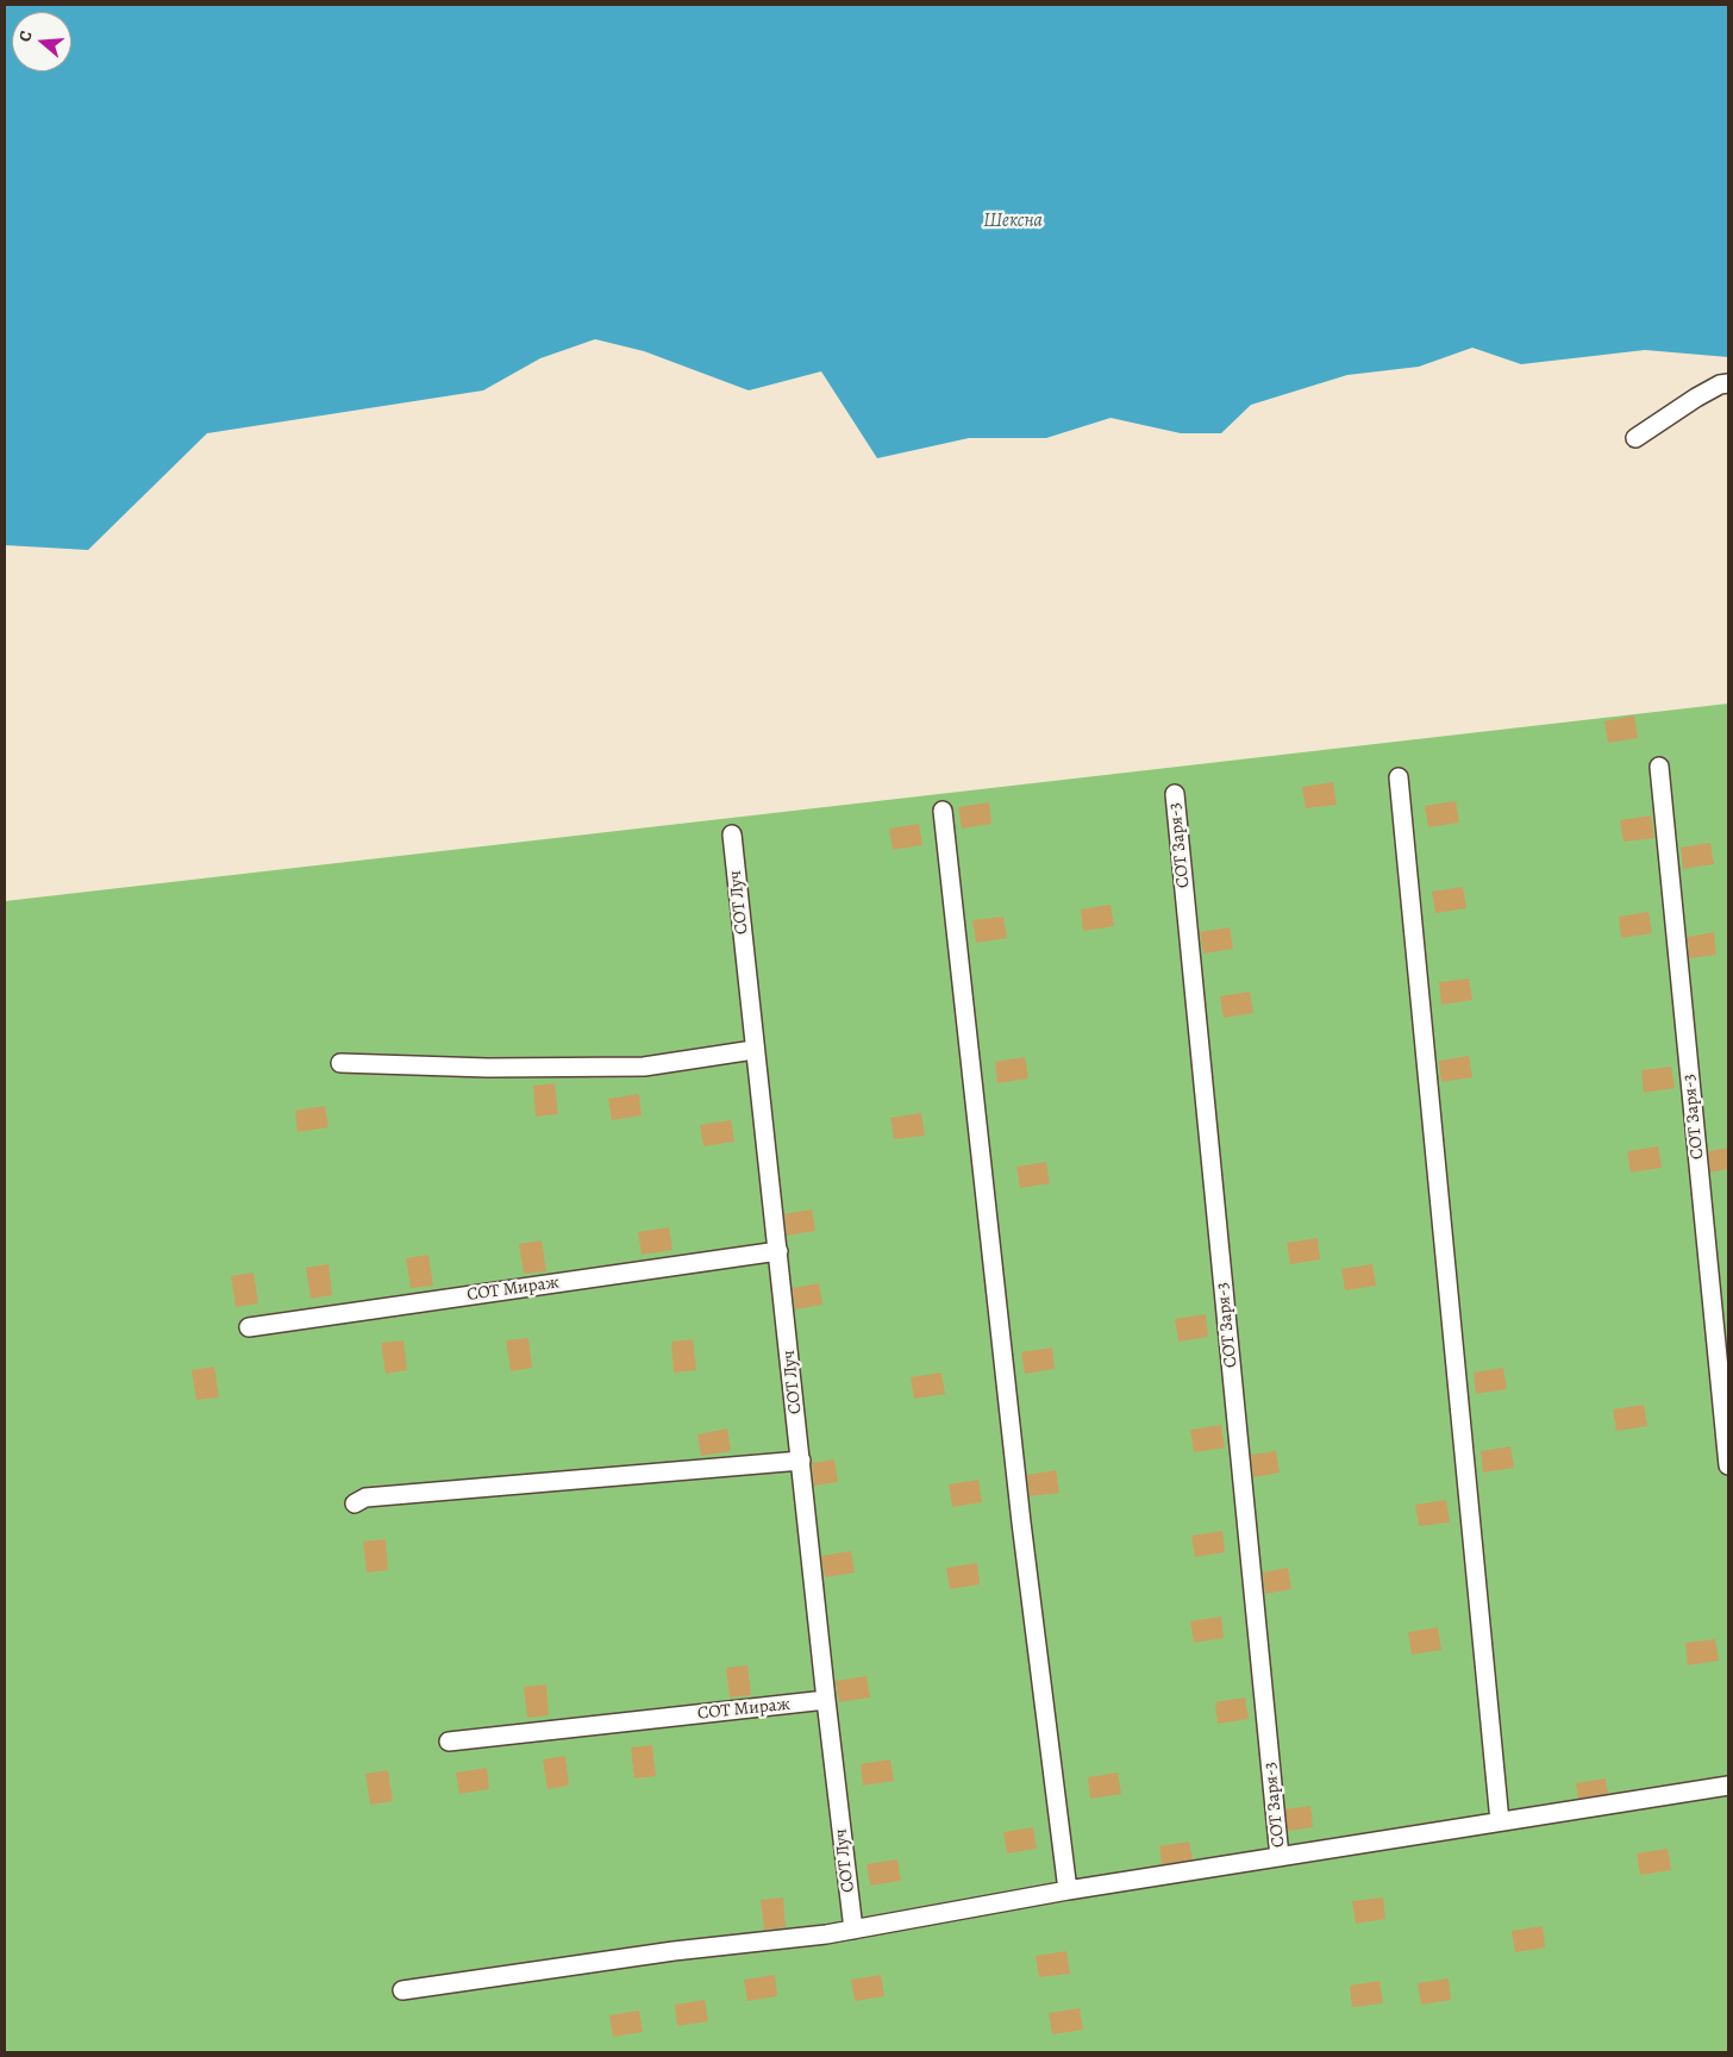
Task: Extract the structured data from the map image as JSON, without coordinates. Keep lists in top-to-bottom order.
{
  "streets": {
    "street": ["СОТ Заря-3", "СОТ Луч", "СОТ Мираж"]
  },
  "crossings": [
    ["СОТ Луч", "СОТ Мираж"]
  ],
  "water": ["Шексна"],
  "north": "left"
}
